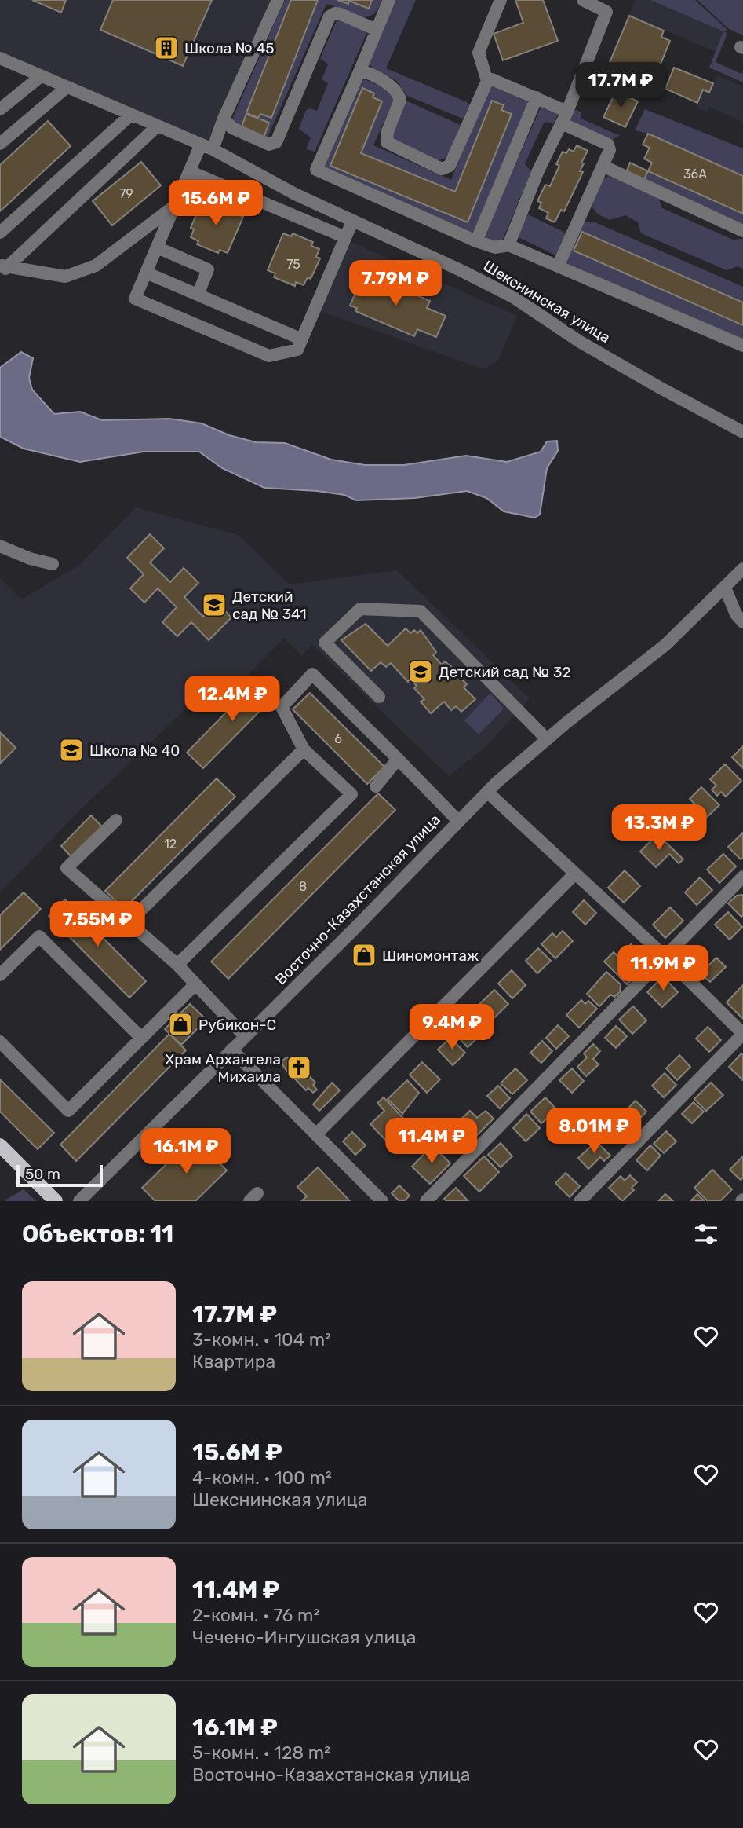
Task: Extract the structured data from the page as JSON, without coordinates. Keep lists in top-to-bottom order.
{
  "streets": {
    "street": ["Шекснинская улица", "Восточно-Казахстанская улица"]
  },
  "places": {
    "building": ["Школа № 45"],
    "school or university": ["Детский сад № 341", "Детский сад № 32", "Школа № 40"],
    "shop": ["Шиномонтаж", "Рубикон-С"],
    "church": ["Храм Архангела Михаила"]
  },
  "house_numbers": [
    "36А",
    "79",
    "75",
    "6",
    "12",
    "8"
  ],
  "scale_bar": "50 m",
  "page": {
    "price": [
      "17.7M ₽",
      "15.6M ₽",
      "7.79M ₽",
      "12.4M ₽",
      "13.3M ₽",
      "7.55M ₽",
      "11.9M ₽",
      "9.4M ₽",
      "8.01M ₽",
      "11.4M ₽",
      "16.1M ₽"
    ],
    "scale": "50 m",
    "heading": "Объектов: 11",
    "list": [
      {
        "name": "17.7M ₽",
        "note": "3-комн. · 104 m² · Квартира"
      },
      {
        "name": "15.6M ₽",
        "note": "4-комн. · 100 m² · Шекснинская улица"
      },
      {
        "name": "11.4M ₽",
        "note": "2-комн. · 76 m² · Чечено-Ингушская улица"
      },
      {
        "name": "16.1M ₽",
        "note": "5-комн. · 128 m² · Восточно-Казахстанская улица"
      }
    ]
  }
}
